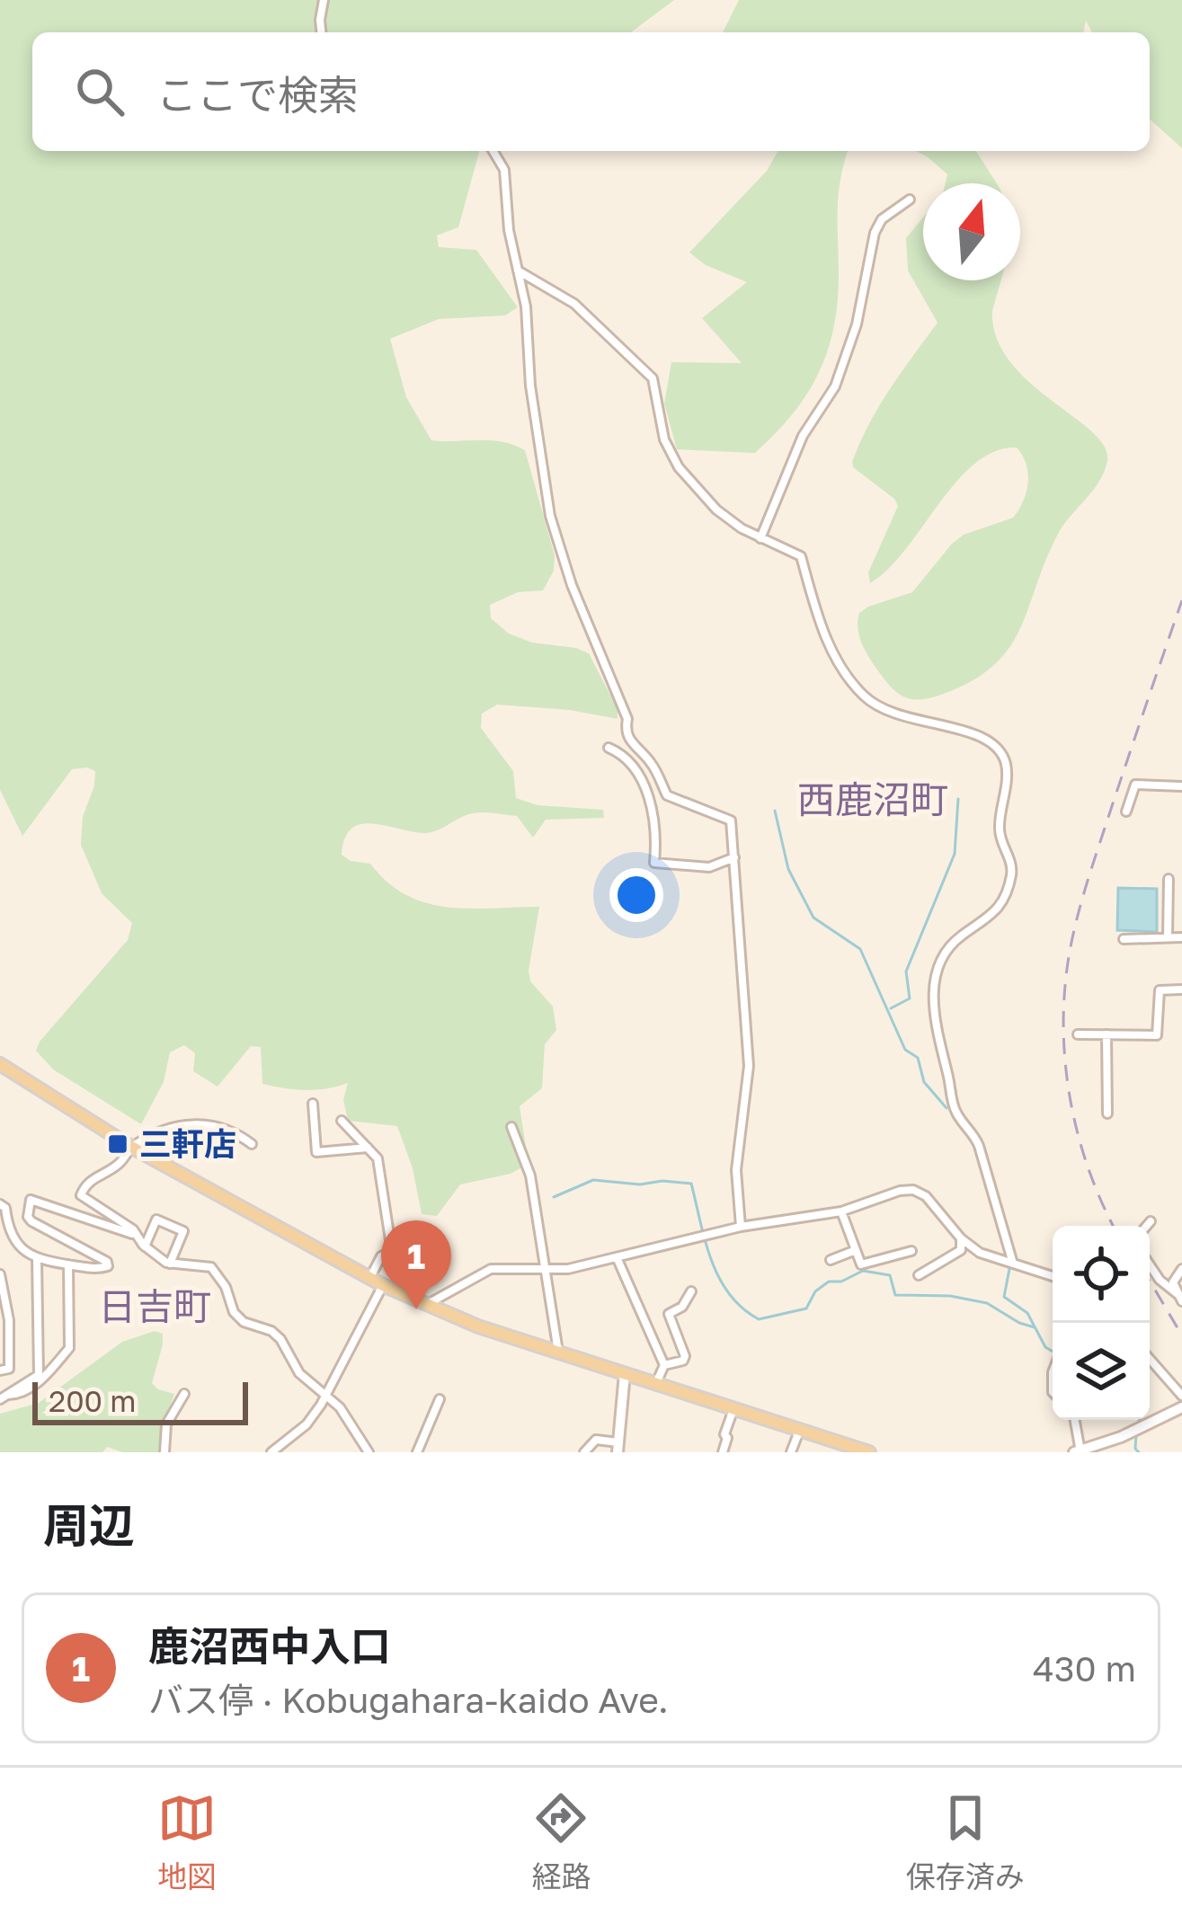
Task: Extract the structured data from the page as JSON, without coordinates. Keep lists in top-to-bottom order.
{
  "districts": ["西鹿沼町", "日吉町"],
  "places": {
    "transit": ["三軒店"]
  },
  "scale_bar": "200 m",
  "north": "top",
  "page": {
    "search": "ここで検索",
    "pins": "1",
    "scale": "200 m",
    "heading": "周辺",
    "list": [
      {
        "mark": "1",
        "name": "鹿沼西中入口",
        "note": "バス停 · Kobugahara-kaido Ave.",
        "value": "430 m"
      }
    ],
    "nav": ["地図", "経路", "保存済み"]
  }
}
